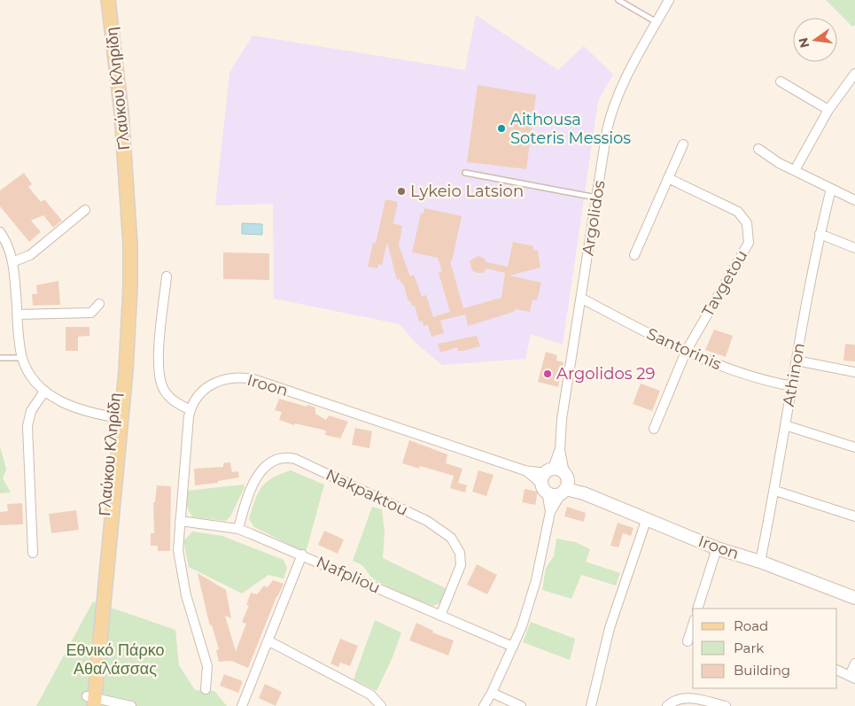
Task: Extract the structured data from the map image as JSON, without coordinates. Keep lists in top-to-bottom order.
{
  "streets": {
    "main road": ["Γλαύκου Κληρίδη"],
    "street": [
      "Argolidos",
      "Tavgetou",
      "Santorinis",
      "Athinon",
      "Iroon",
      "Nakpaktou",
      "Nafpliou"
    ]
  },
  "crossings": [
    ["Argolidos", "Santorinis"],
    ["Argolidos", "Iroon"],
    ["Tavgetou", "Santorinis"],
    ["Santorinis", "Athinon"],
    ["Athinon", "Iroon"],
    ["Iroon", "Nafpliou"],
    ["Nakpaktou", "Nafpliou"]
  ],
  "parks": ["Εθνικό Πάρκο Αθαλάσσας"],
  "places": ["Aithousa Soteris Messios", "Lykeio Latsion", "Argolidos 29"],
  "legend": ["Road", "Park", "Building"],
  "north": "left"
}
